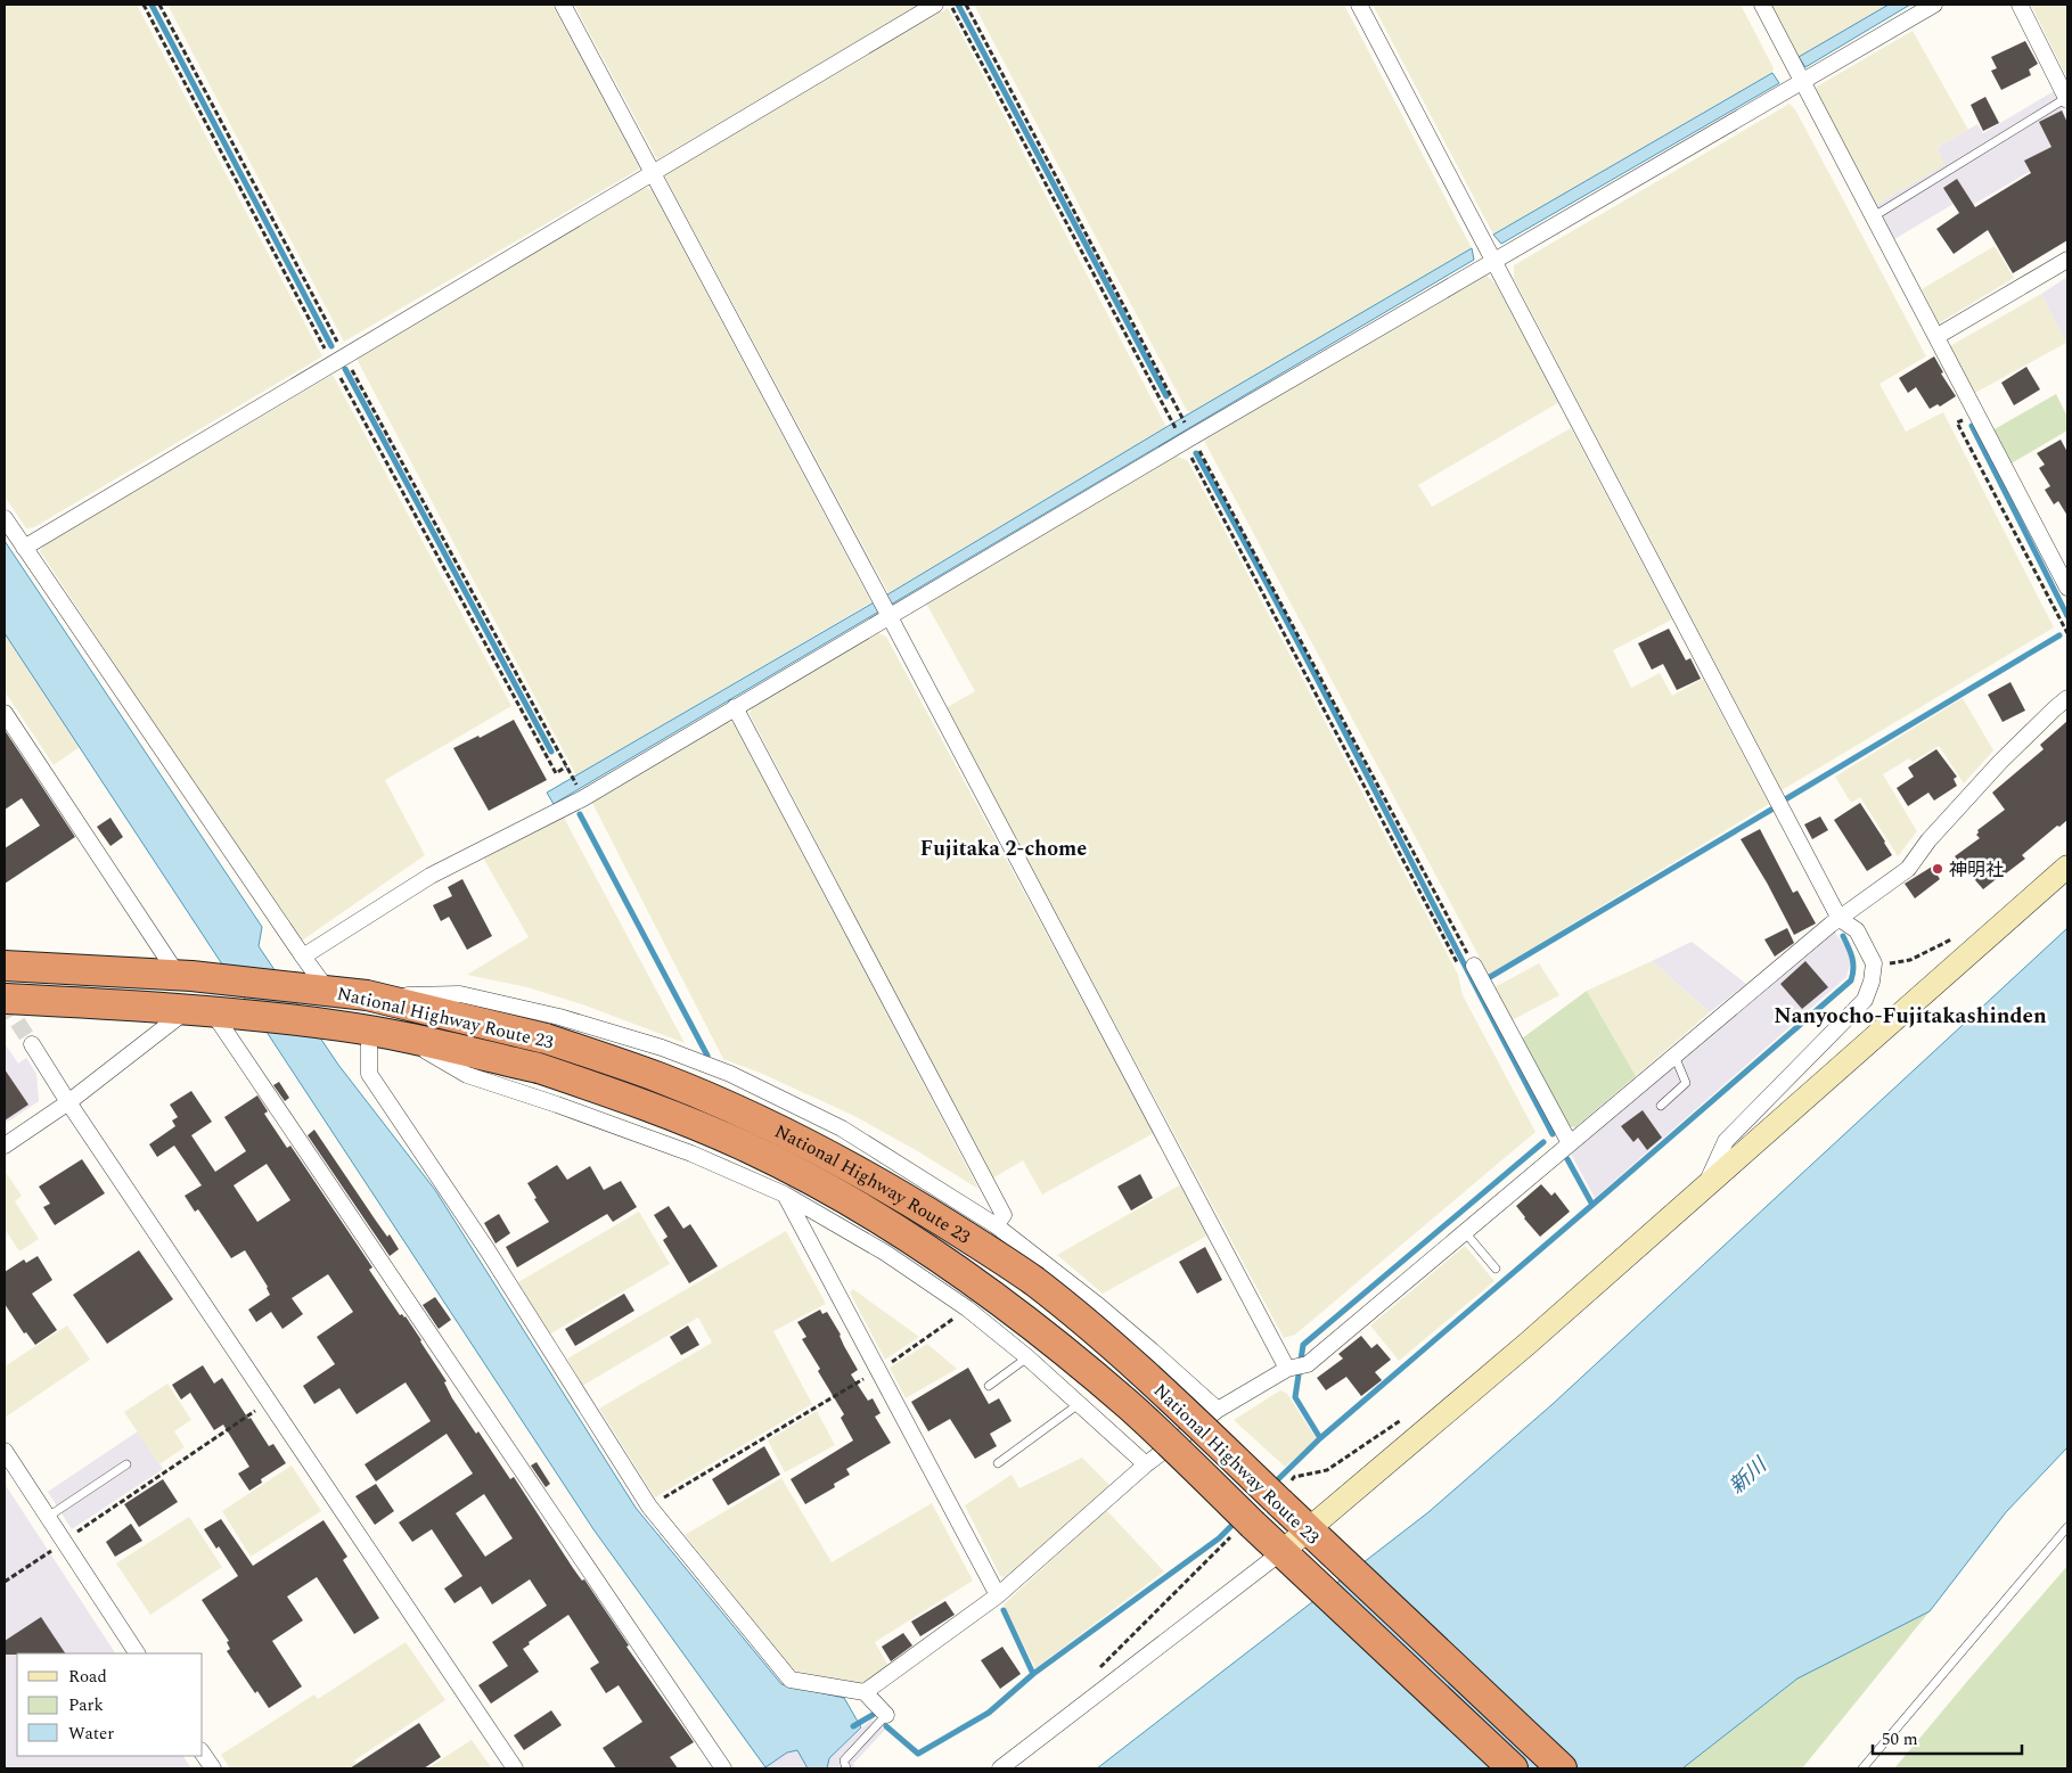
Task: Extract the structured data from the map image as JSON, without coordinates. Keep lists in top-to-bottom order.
{
  "streets": {
    "highway": ["National Highway Route 23"]
  },
  "districts": ["Fujitaka 2-chome", "Nanyocho-Fujitakashinden"],
  "water": ["新川"],
  "places": ["神明社"],
  "legend": ["Road", "Park", "Water"],
  "scale_bar": "50 m"
}
